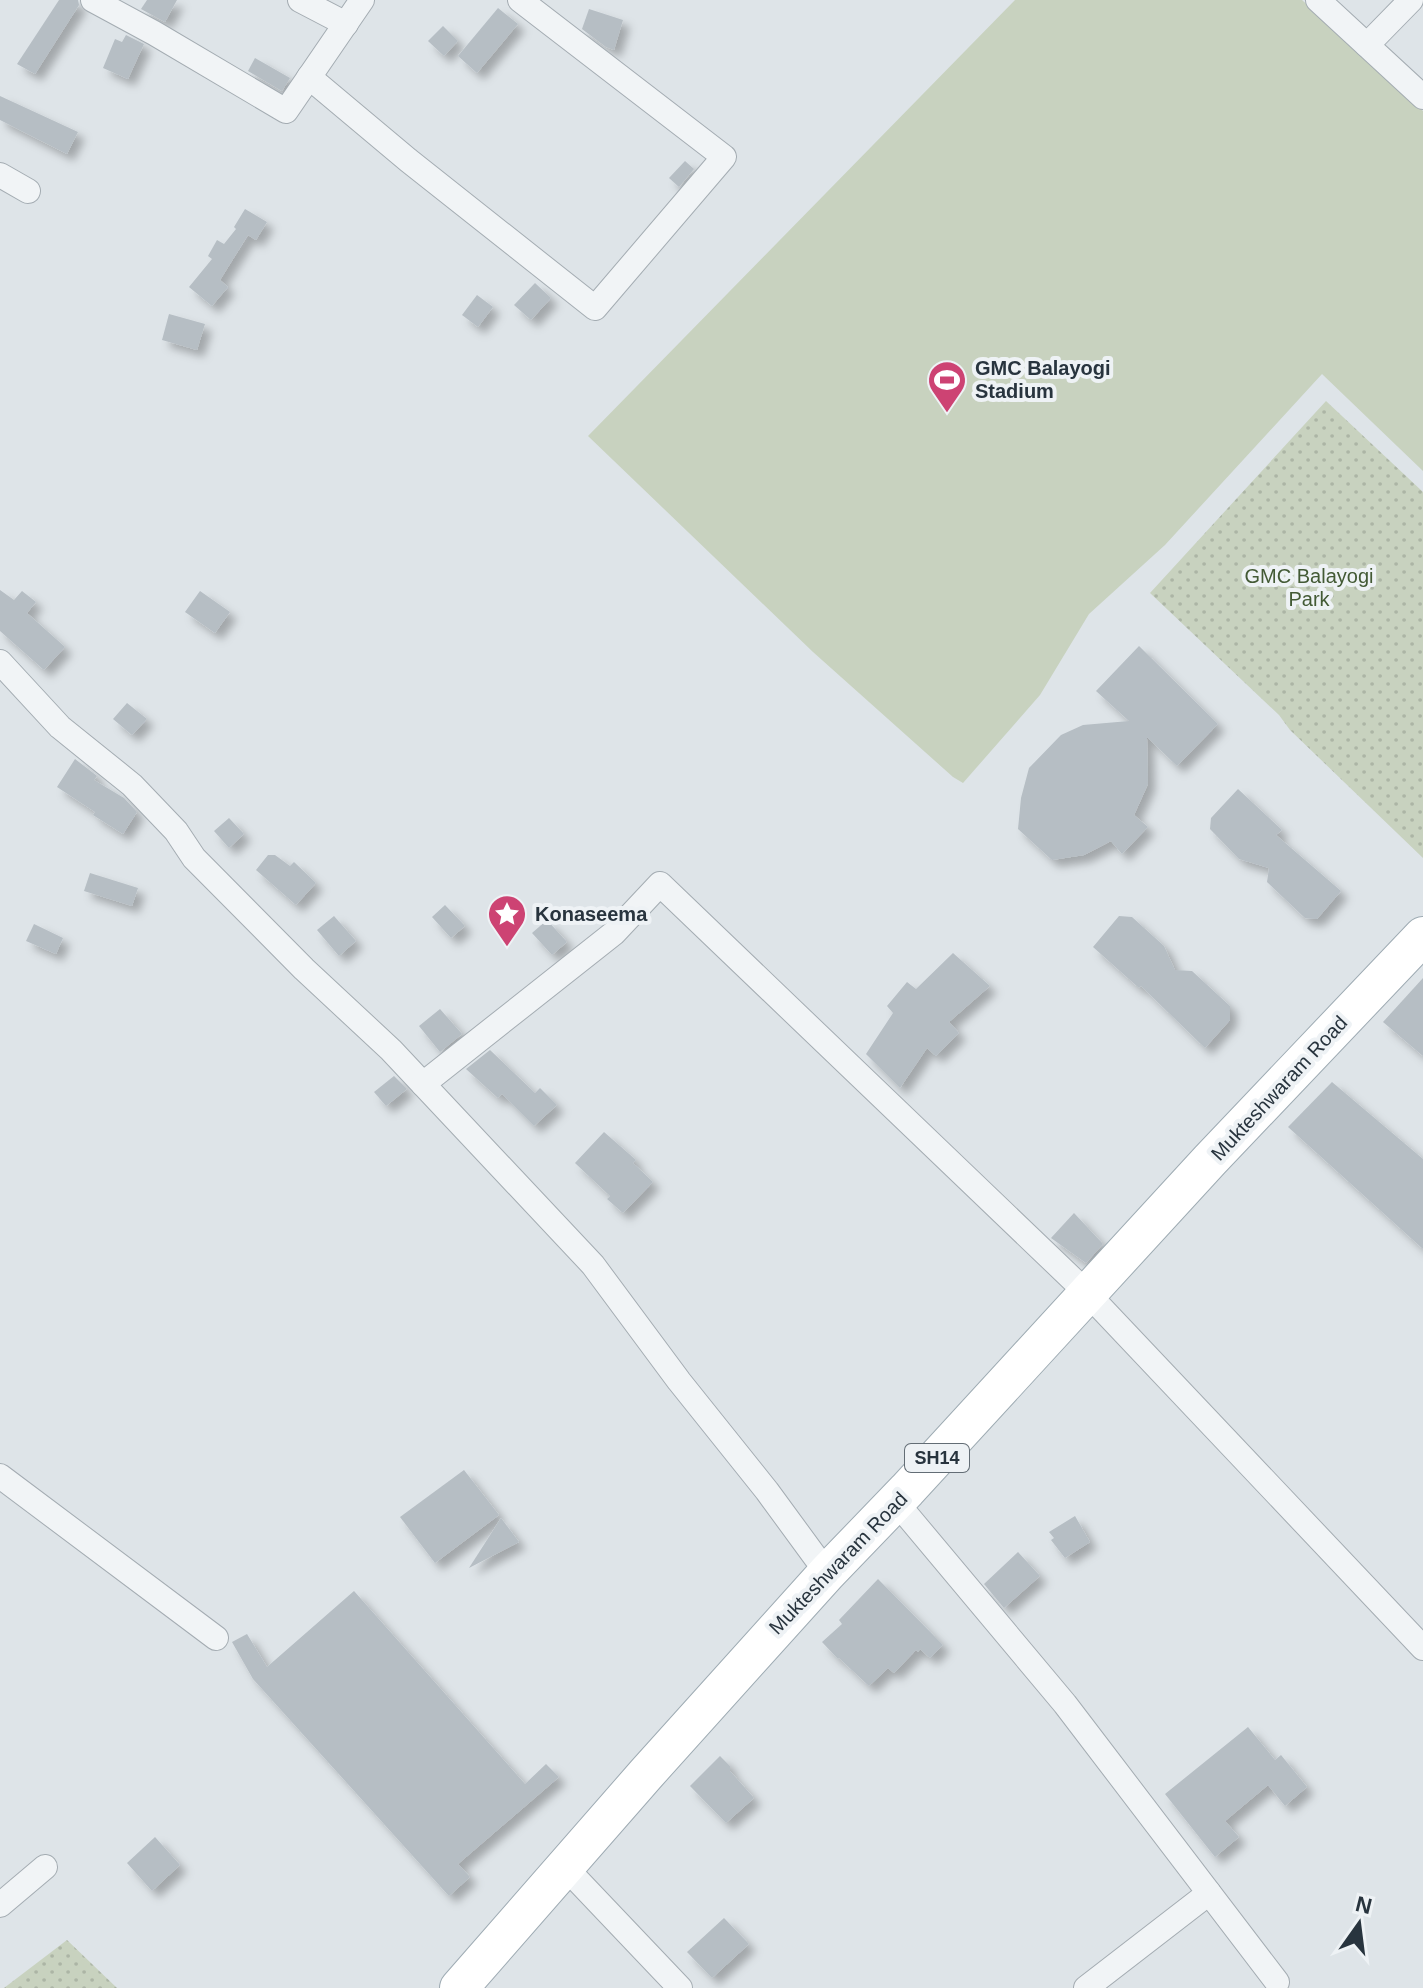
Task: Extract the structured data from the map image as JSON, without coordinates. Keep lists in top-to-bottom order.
{
  "streets": {
    "main road": ["Mukteshwaram Road", "SH14"]
  },
  "parks": ["GMC Balayogi Park"],
  "places": {
    "sports": ["GMC Balayogi Stadium"],
    "place": ["Konaseema"]
  },
  "north": "top"
}
